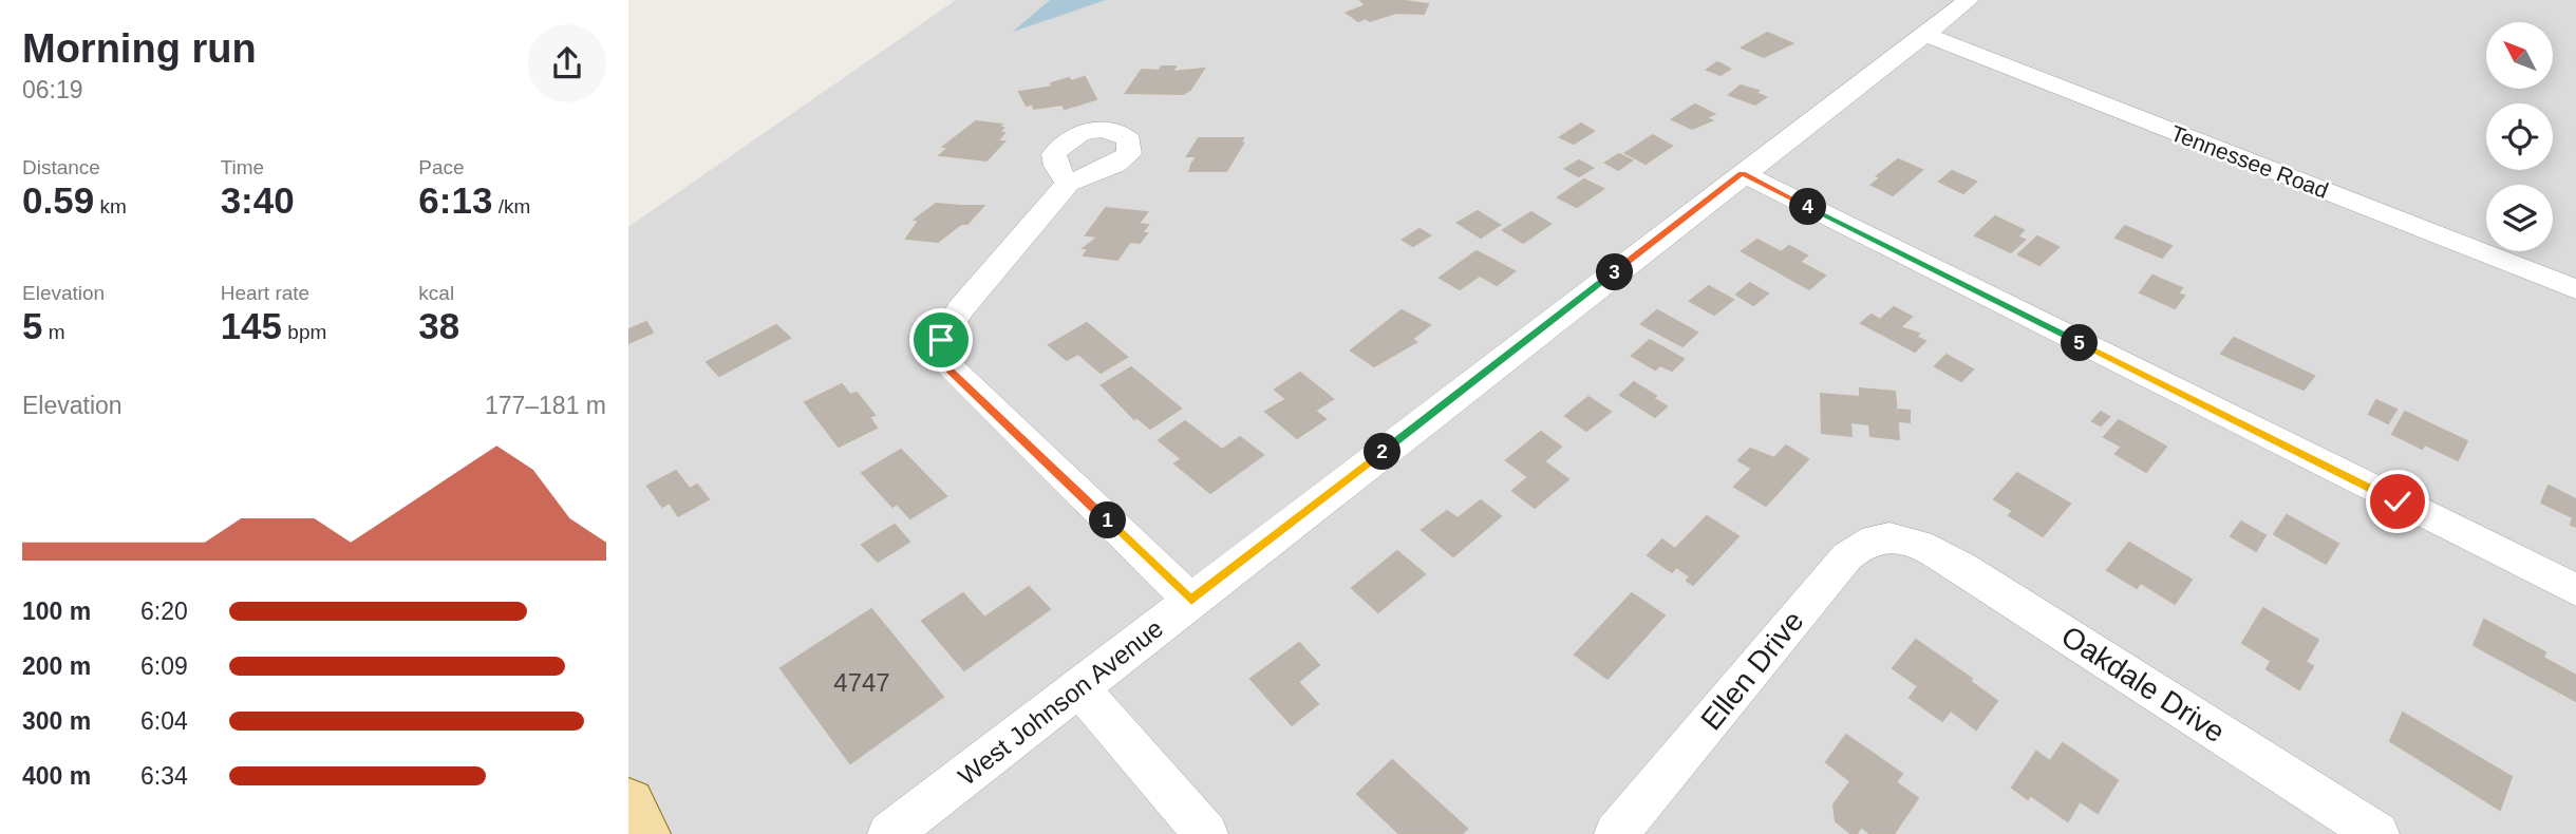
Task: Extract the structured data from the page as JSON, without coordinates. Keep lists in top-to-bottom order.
{
  "streets": {
    "street": [
      "Tennessee Road",
      "Ellen Drive",
      "Oakdale Drive",
      "West Johnson Avenue"
    ]
  },
  "crossings": [
    ["Tennessee Road", "West Johnson Avenue"],
    ["Ellen Drive", "Oakdale Drive"]
  ],
  "house_numbers": ["4747"],
  "north": "top left",
  "page": {
    "heading": ["Morning run", "06:19"],
    "stats": [
      ["Distance", "0.59 km"],
      ["Time", "3:40"],
      ["Pace", "6:13 /km"],
      ["Elevation", "5 m"],
      ["Heart rate", "145 bpm"],
      ["kcal", "38"]
    ],
    "pins": [
      "4",
      "3",
      "5",
      "2",
      "1"
    ],
    "chart": ["Elevation", "177–181 m"],
    "list": [
      {
        "name": "100 m",
        "note": "6:20"
      },
      {
        "name": "200 m",
        "note": "6:09"
      },
      {
        "name": "300 m",
        "note": "6:04"
      },
      {
        "name": "400 m",
        "note": "6:34"
      }
    ]
  }
}
